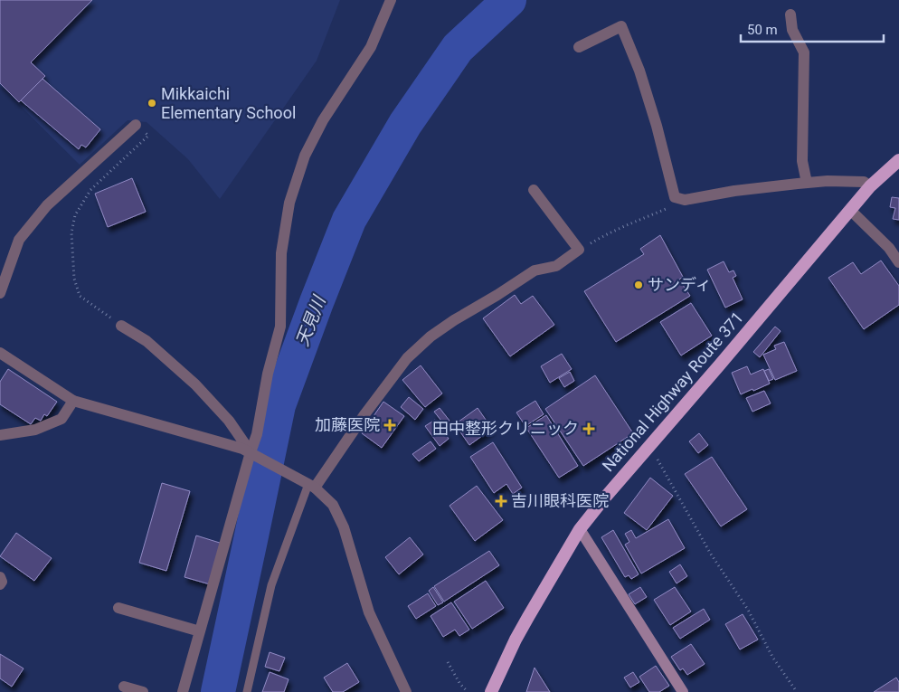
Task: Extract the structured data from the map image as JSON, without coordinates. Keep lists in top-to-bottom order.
{
  "streets": {
    "highway": ["National Highway Route 371"]
  },
  "water": ["天見川"],
  "places": {
    "other": ["Mikkaichi Elementary School", "サンディ"],
    "health": ["加藤医院", "田中整形クリニック", "吉川眼科医院"]
  },
  "scale_bar": "50 m"
}
